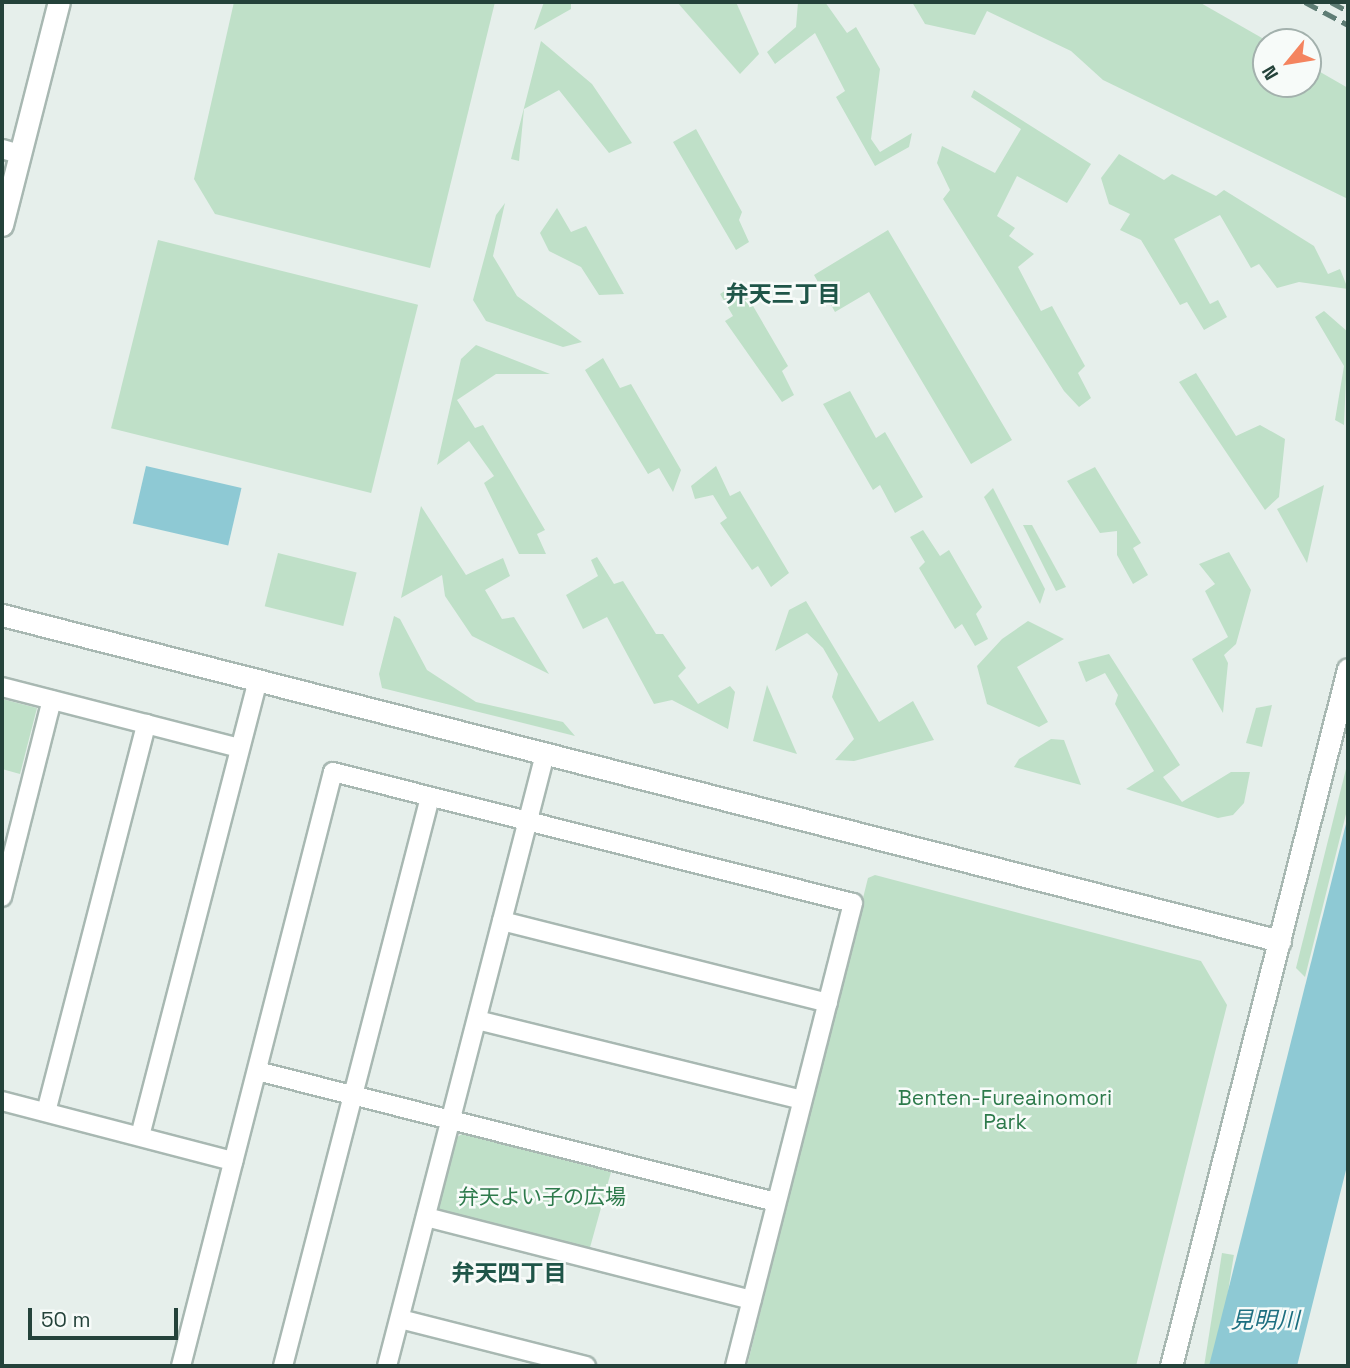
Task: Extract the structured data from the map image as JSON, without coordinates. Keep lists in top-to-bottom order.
{
  "districts": ["弁天三丁目", "弁天四丁目"],
  "water": ["見明川"],
  "parks": ["Benten-Fureainomori Park", "弁天よい子の広場"],
  "scale_bar": "50 m",
  "north": "bottom left"
}
